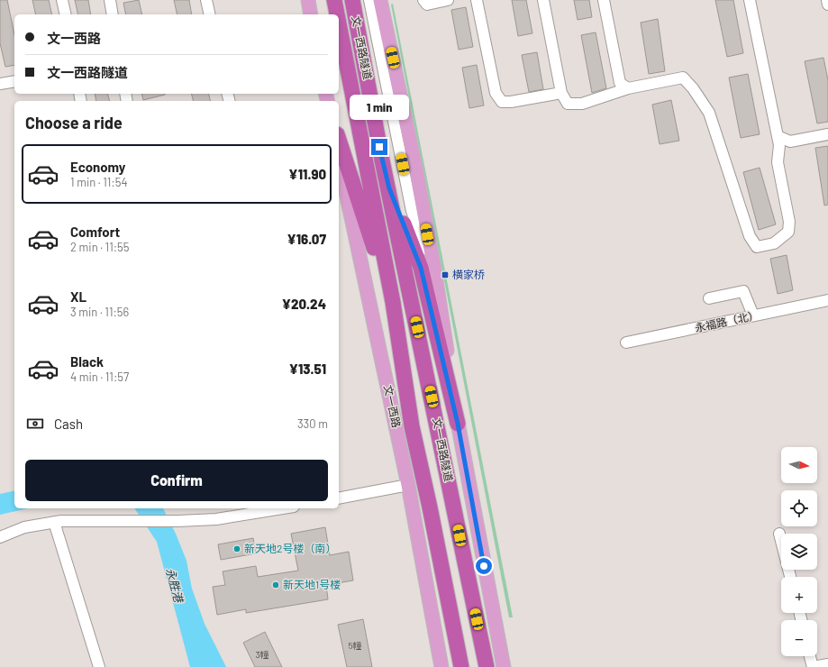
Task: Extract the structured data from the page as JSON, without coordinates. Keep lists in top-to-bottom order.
{
  "streets": {
    "highway": ["文一西路隧道"],
    "main road": ["文一西路"],
    "street": ["永福路（北）"]
  },
  "water": ["永胜港"],
  "places": {
    "transit": ["横家桥"],
    "other": ["新天地2号楼（南）", "新天地1号楼"]
  },
  "house_numbers": ["5幢", "3幢"],
  "north": "right",
  "page": {
    "banner": ["文一西路", "文一西路隧道"],
    "bubble": "1 min",
    "heading": "Choose a ride",
    "list": [
      {
        "name": "Economy",
        "note": "1 min · 11:54",
        "value": "¥11.90"
      },
      {
        "name": "Comfort",
        "note": "2 min · 11:55",
        "value": "¥16.07"
      },
      {
        "name": "XL",
        "note": "3 min · 11:56",
        "value": "¥20.24"
      },
      {
        "name": "Black",
        "note": "4 min · 11:57",
        "value": "¥13.51"
      }
    ],
    "pay": ["Cash", "330 m"],
    "map_buttons": ["+", "−"],
    "buttons": "Confirm"
  }
}
